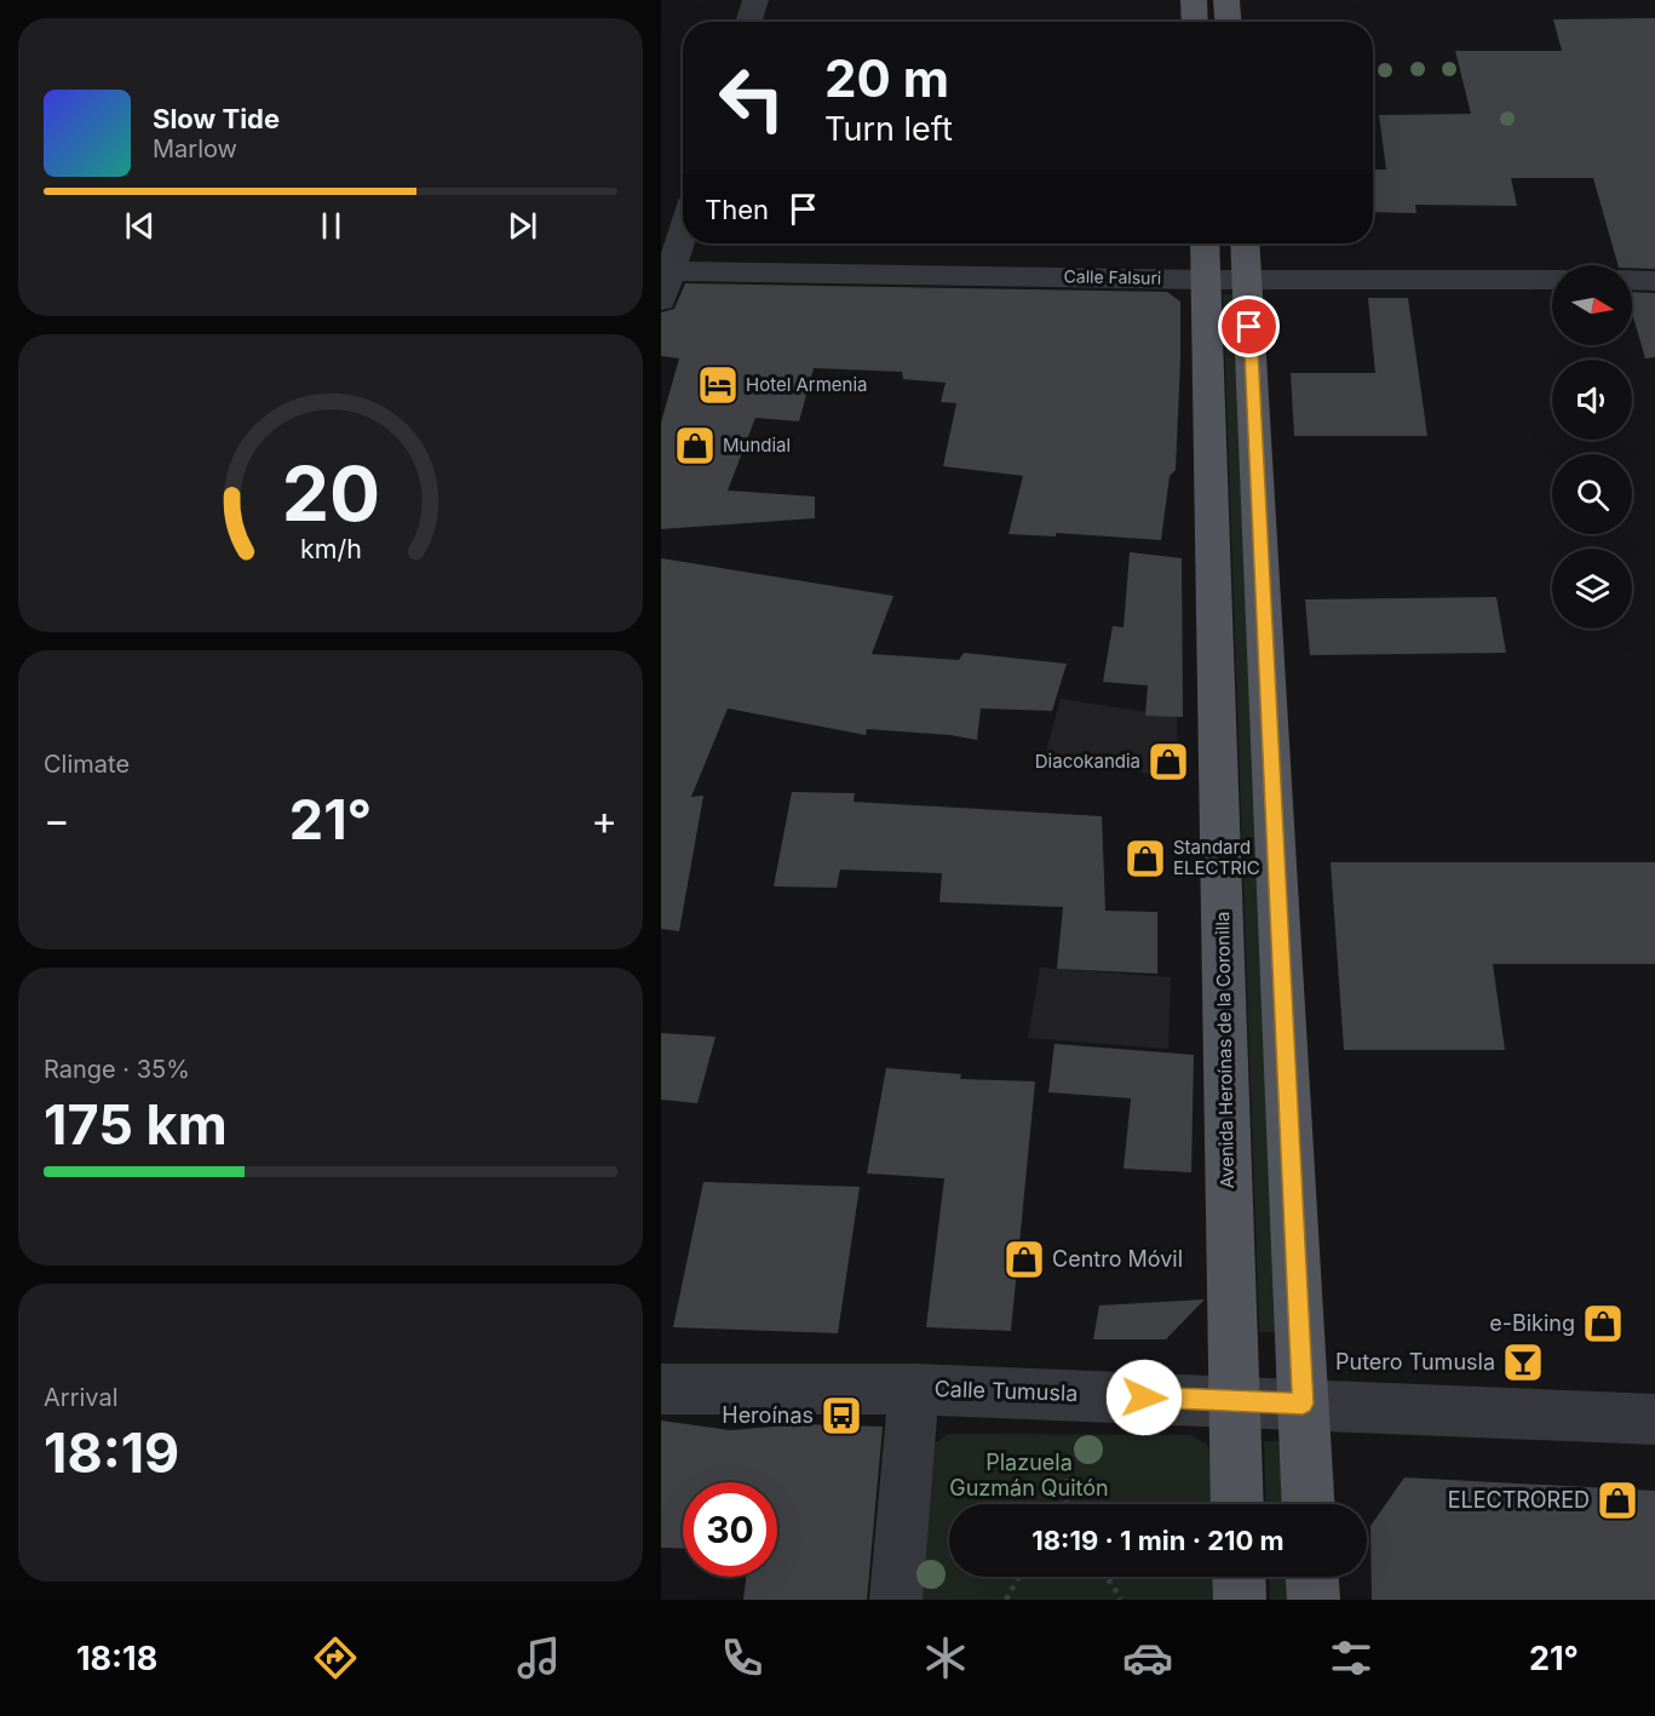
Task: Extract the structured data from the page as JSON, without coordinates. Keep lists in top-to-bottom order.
{
  "streets": {
    "main road": ["Avenida Heroínas de la Coronilla"],
    "street": ["Calle Falsuri", "Calle Tumusla"]
  },
  "crossings": [
    ["Calle Falsuri", "Avenida Heroínas de la Coronilla"],
    ["Avenida Heroínas de la Coronilla", "Calle Tumusla"]
  ],
  "parks": ["Plazuela Guzmán Quitón"],
  "places": {
    "hotel": ["Hotel Armenia"],
    "shop": [
      "Mundial",
      "Diacokandia",
      "Standard ELECTRIC",
      "Centro Móvil",
      "e-Biking",
      "ELECTRORED"
    ],
    "bar": ["Putero Tumusla"],
    "bus stop": ["Heroínas"]
  },
  "north": "right",
  "page": {
    "turn": ["20 m", "Turn left"],
    "song": ["Slow Tide", "Marlow"],
    "then": "Then",
    "tile": [
      "Climate",
      ["Range · 35%", "175 km"],
      ["Arrival", "18:19"]
    ],
    "heat": ["−", "21°", "+"],
    "limit": "30",
    "trip": "18:19 · 1 min · 210 m",
    "tabs": ["18:18", "21°"],
    "gauge": ["20", "km/h"]
  }
}
